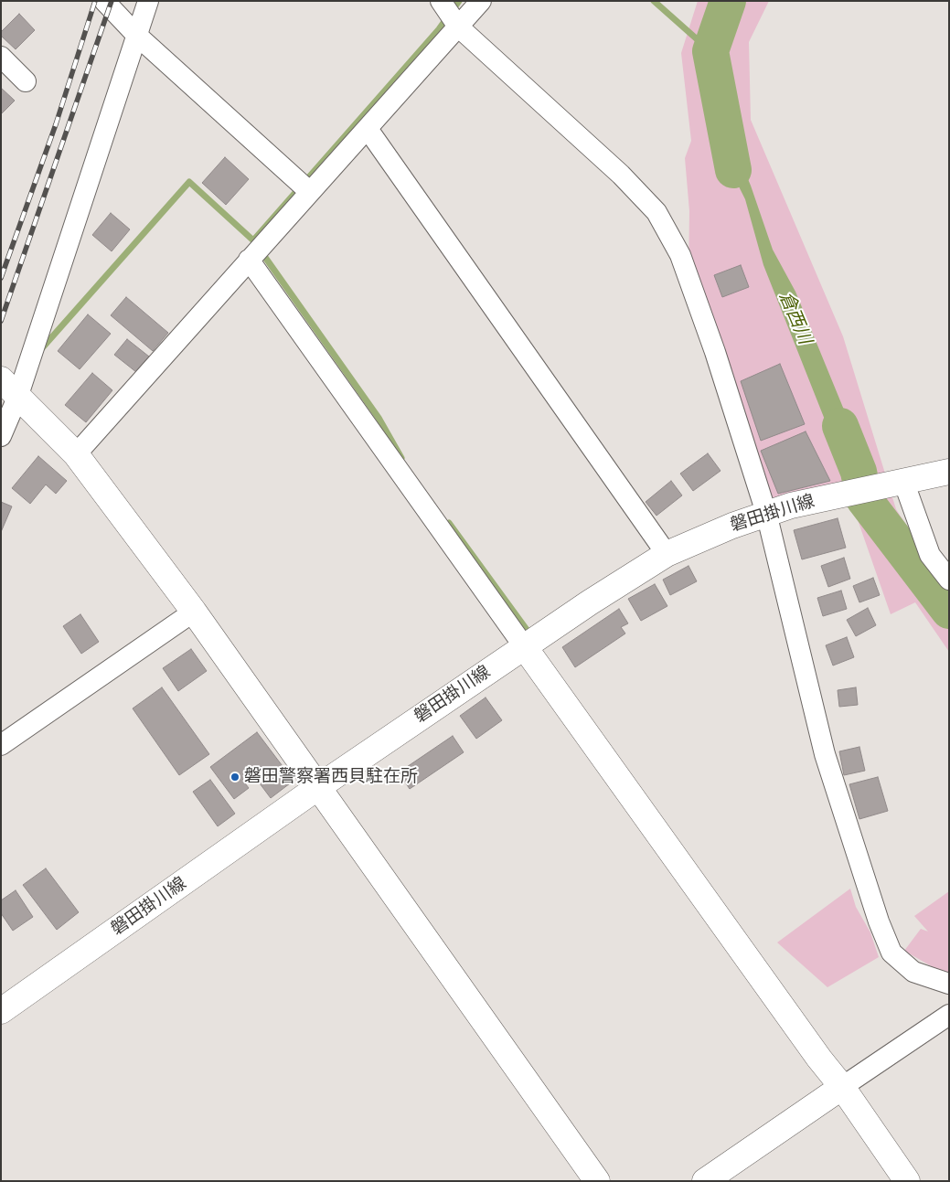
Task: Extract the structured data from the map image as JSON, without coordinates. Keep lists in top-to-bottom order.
{
  "streets": {
    "street": ["磐田掛川線"]
  },
  "water": ["倉西川"],
  "places": ["磐田警察署西貝駐在所"]
}
